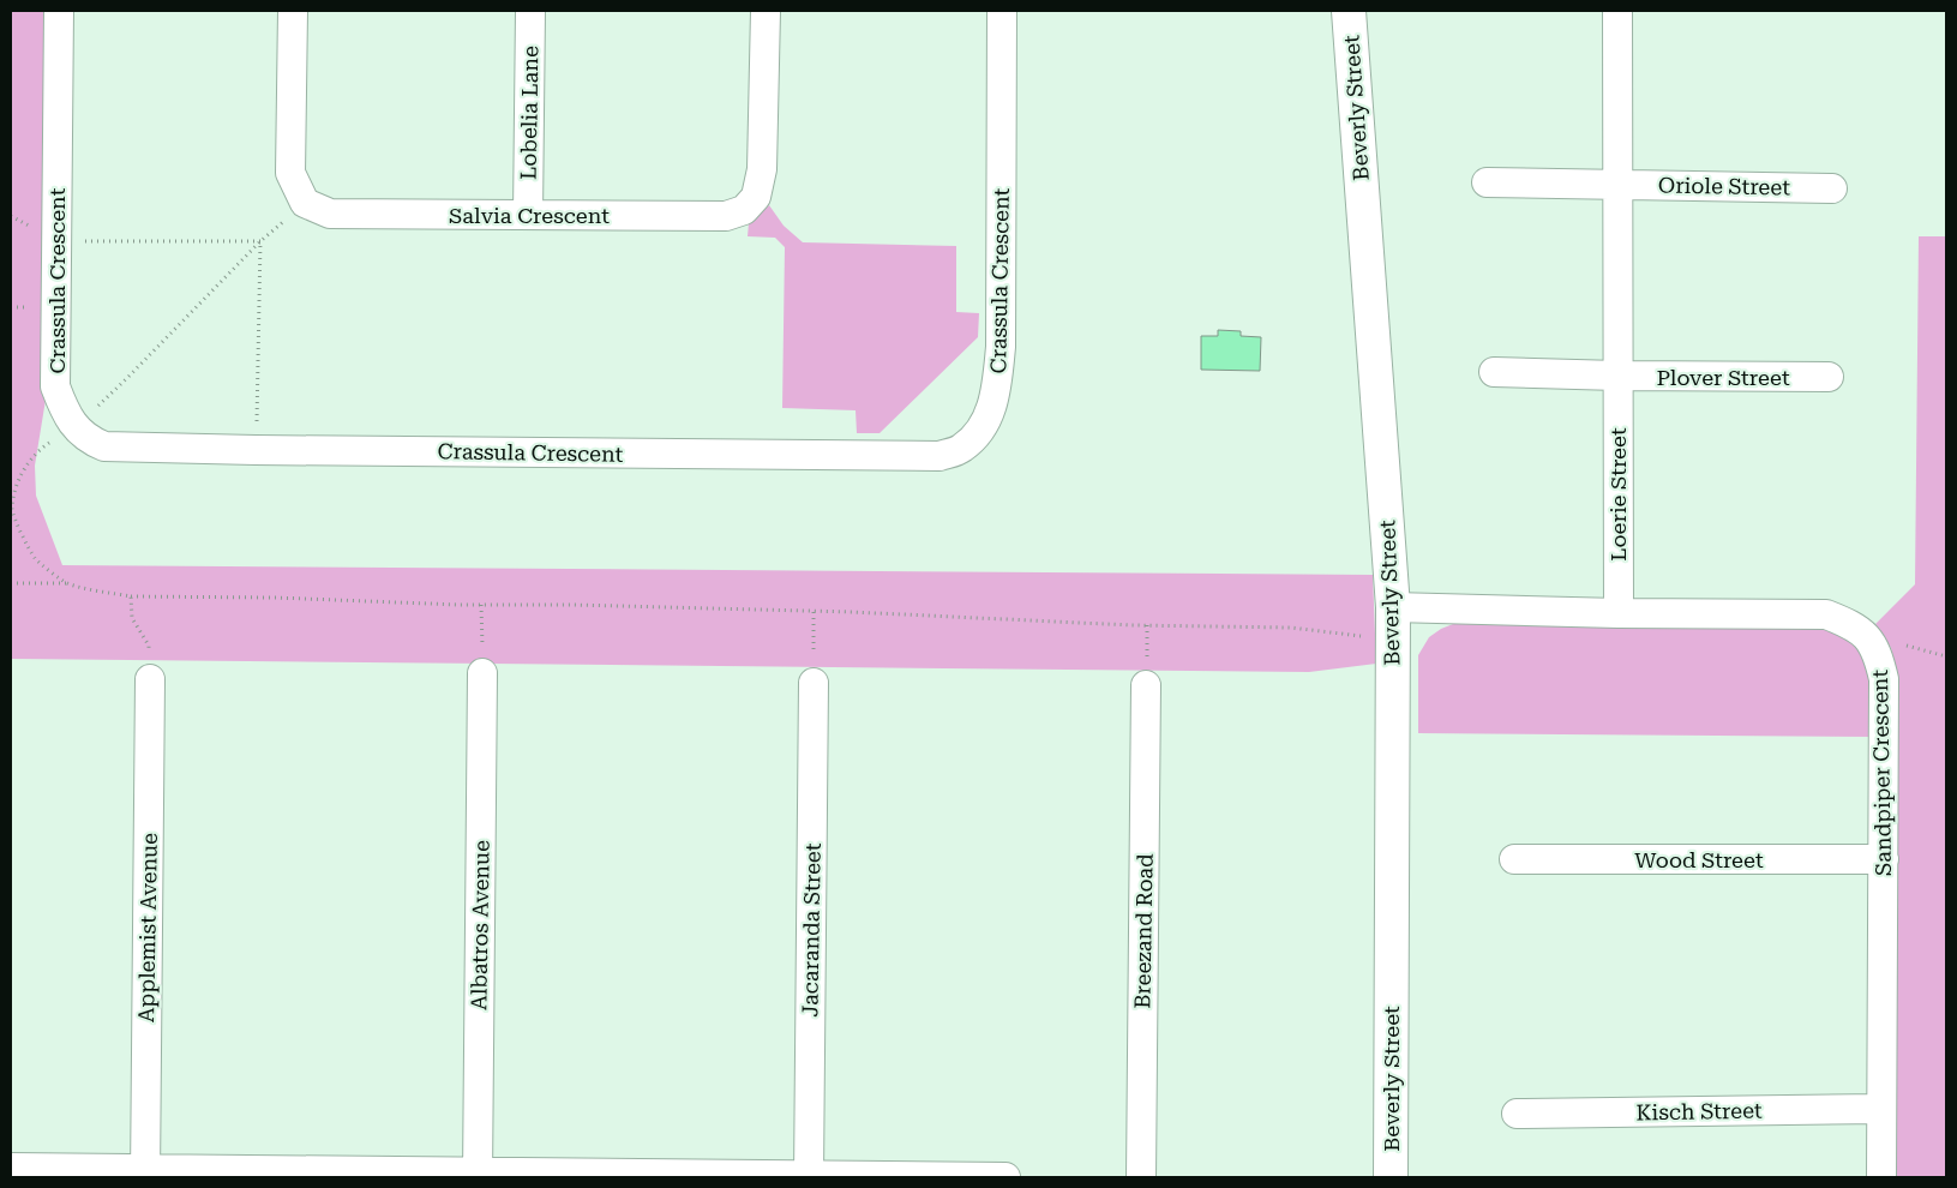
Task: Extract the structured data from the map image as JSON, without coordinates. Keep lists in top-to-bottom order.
{
  "streets": {
    "street": [
      "Beverly Street",
      "Lobelia Lane",
      "Oriole Street",
      "Salvia Crescent",
      "Crassula Crescent",
      "Plover Street",
      "Loerie Street",
      "Sandpiper Crescent",
      "Wood Street",
      "Albatros Avenue",
      "Applemist Avenue",
      "Jacaranda Street",
      "Breezand Road",
      "Kisch Street"
    ]
  },
  "crossings": [
    ["Beverly Street", "Sandpiper Crescent"],
    ["Lobelia Lane", "Salvia Crescent"],
    ["Oriole Street", "Loerie Street"],
    ["Plover Street", "Loerie Street"],
    ["Loerie Street", "Sandpiper Crescent"],
    ["Sandpiper Crescent", "Wood Street"],
    ["Sandpiper Crescent", "Kisch Street"]
  ]
}
